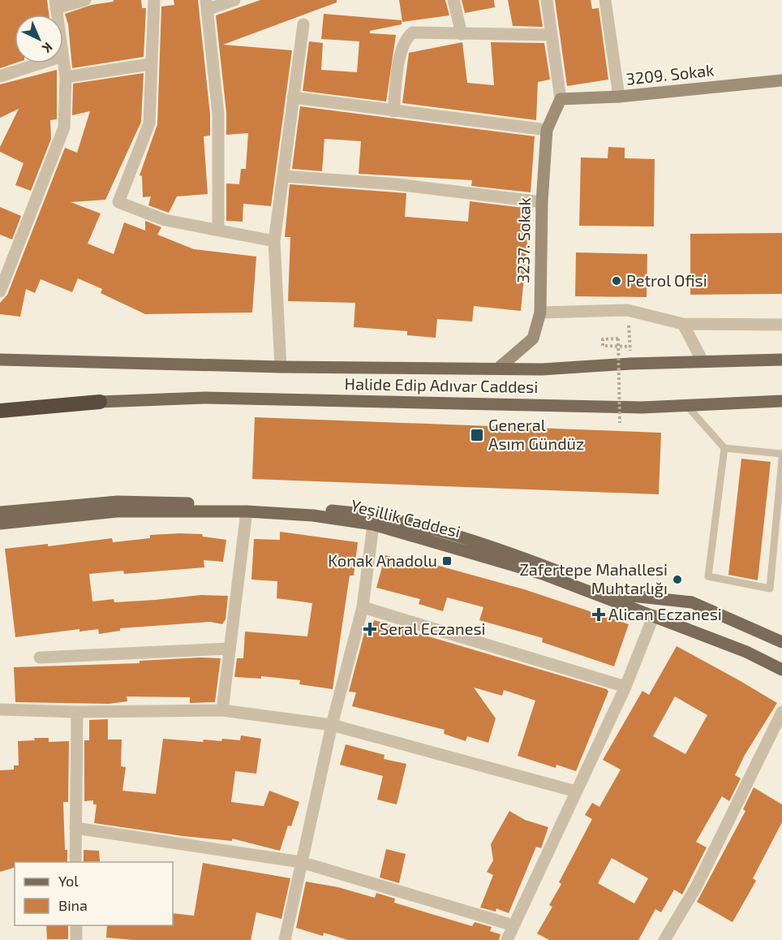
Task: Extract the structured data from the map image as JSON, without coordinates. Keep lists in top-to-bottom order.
{
  "streets": {
    "main road": [
      "3209. Sokak",
      "3237. Sokak",
      "Halide Edip Adıvar Caddesi",
      "Yeşillik Caddesi"
    ]
  },
  "crossings": [
    ["3209. Sokak", "3237. Sokak"],
    ["3237. Sokak", "Halide Edip Adıvar Caddesi"]
  ],
  "places": {
    "other": ["Petrol Ofisi", "Zafertepe Mahallesi Muhtarlığı"],
    "transit": ["General Asım Gündüz", "Konak Anadolu"],
    "health": ["Alican Eczanesi", "Seral Eczanesi"]
  },
  "legend": ["Yol", "Bina"],
  "north": "bottom right"
}
